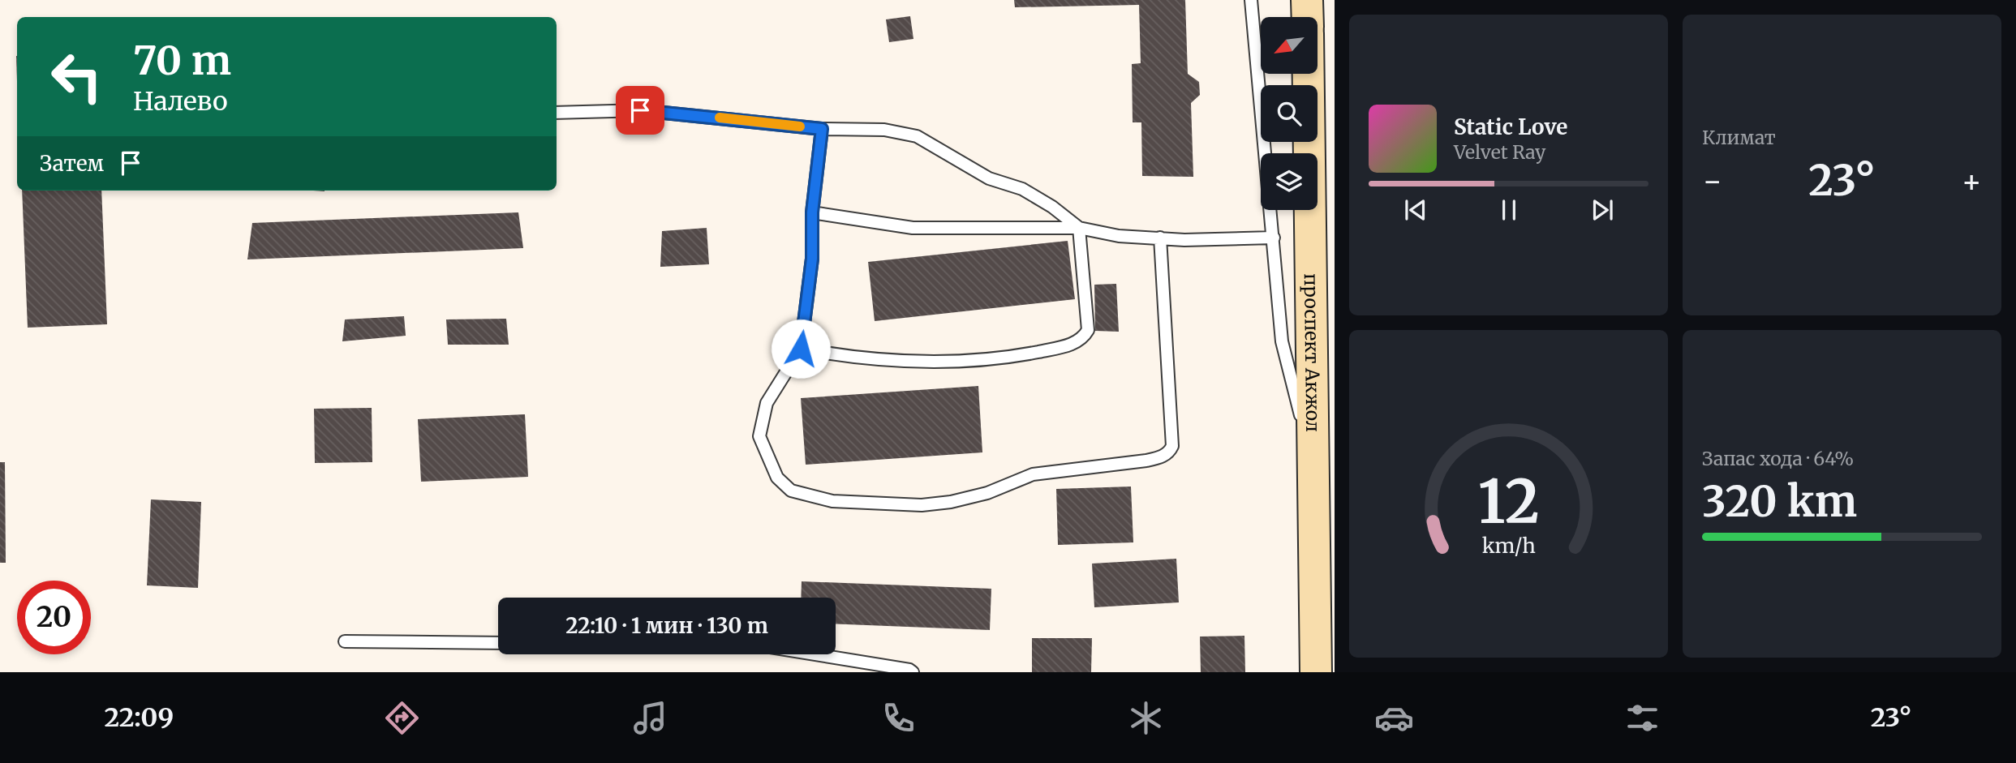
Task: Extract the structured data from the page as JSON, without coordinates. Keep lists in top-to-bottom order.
{
  "streets": {
    "main road": ["проспект Акжол"]
  },
  "north": "bottom left",
  "page": {
    "tile": [
      "Климат",
      ["Запас хода · 64%", "320 km"]
    ],
    "turn": ["70 m", "Налево"],
    "song": ["Static Love", "Velvet Ray"],
    "then": "Затем",
    "heat": ["−", "23°", "+"],
    "limit": "20",
    "trip": "22:10 · 1 мин · 130 m",
    "tabs": ["22:09", "23°"],
    "gauge": ["12", "km/h"]
  }
}
